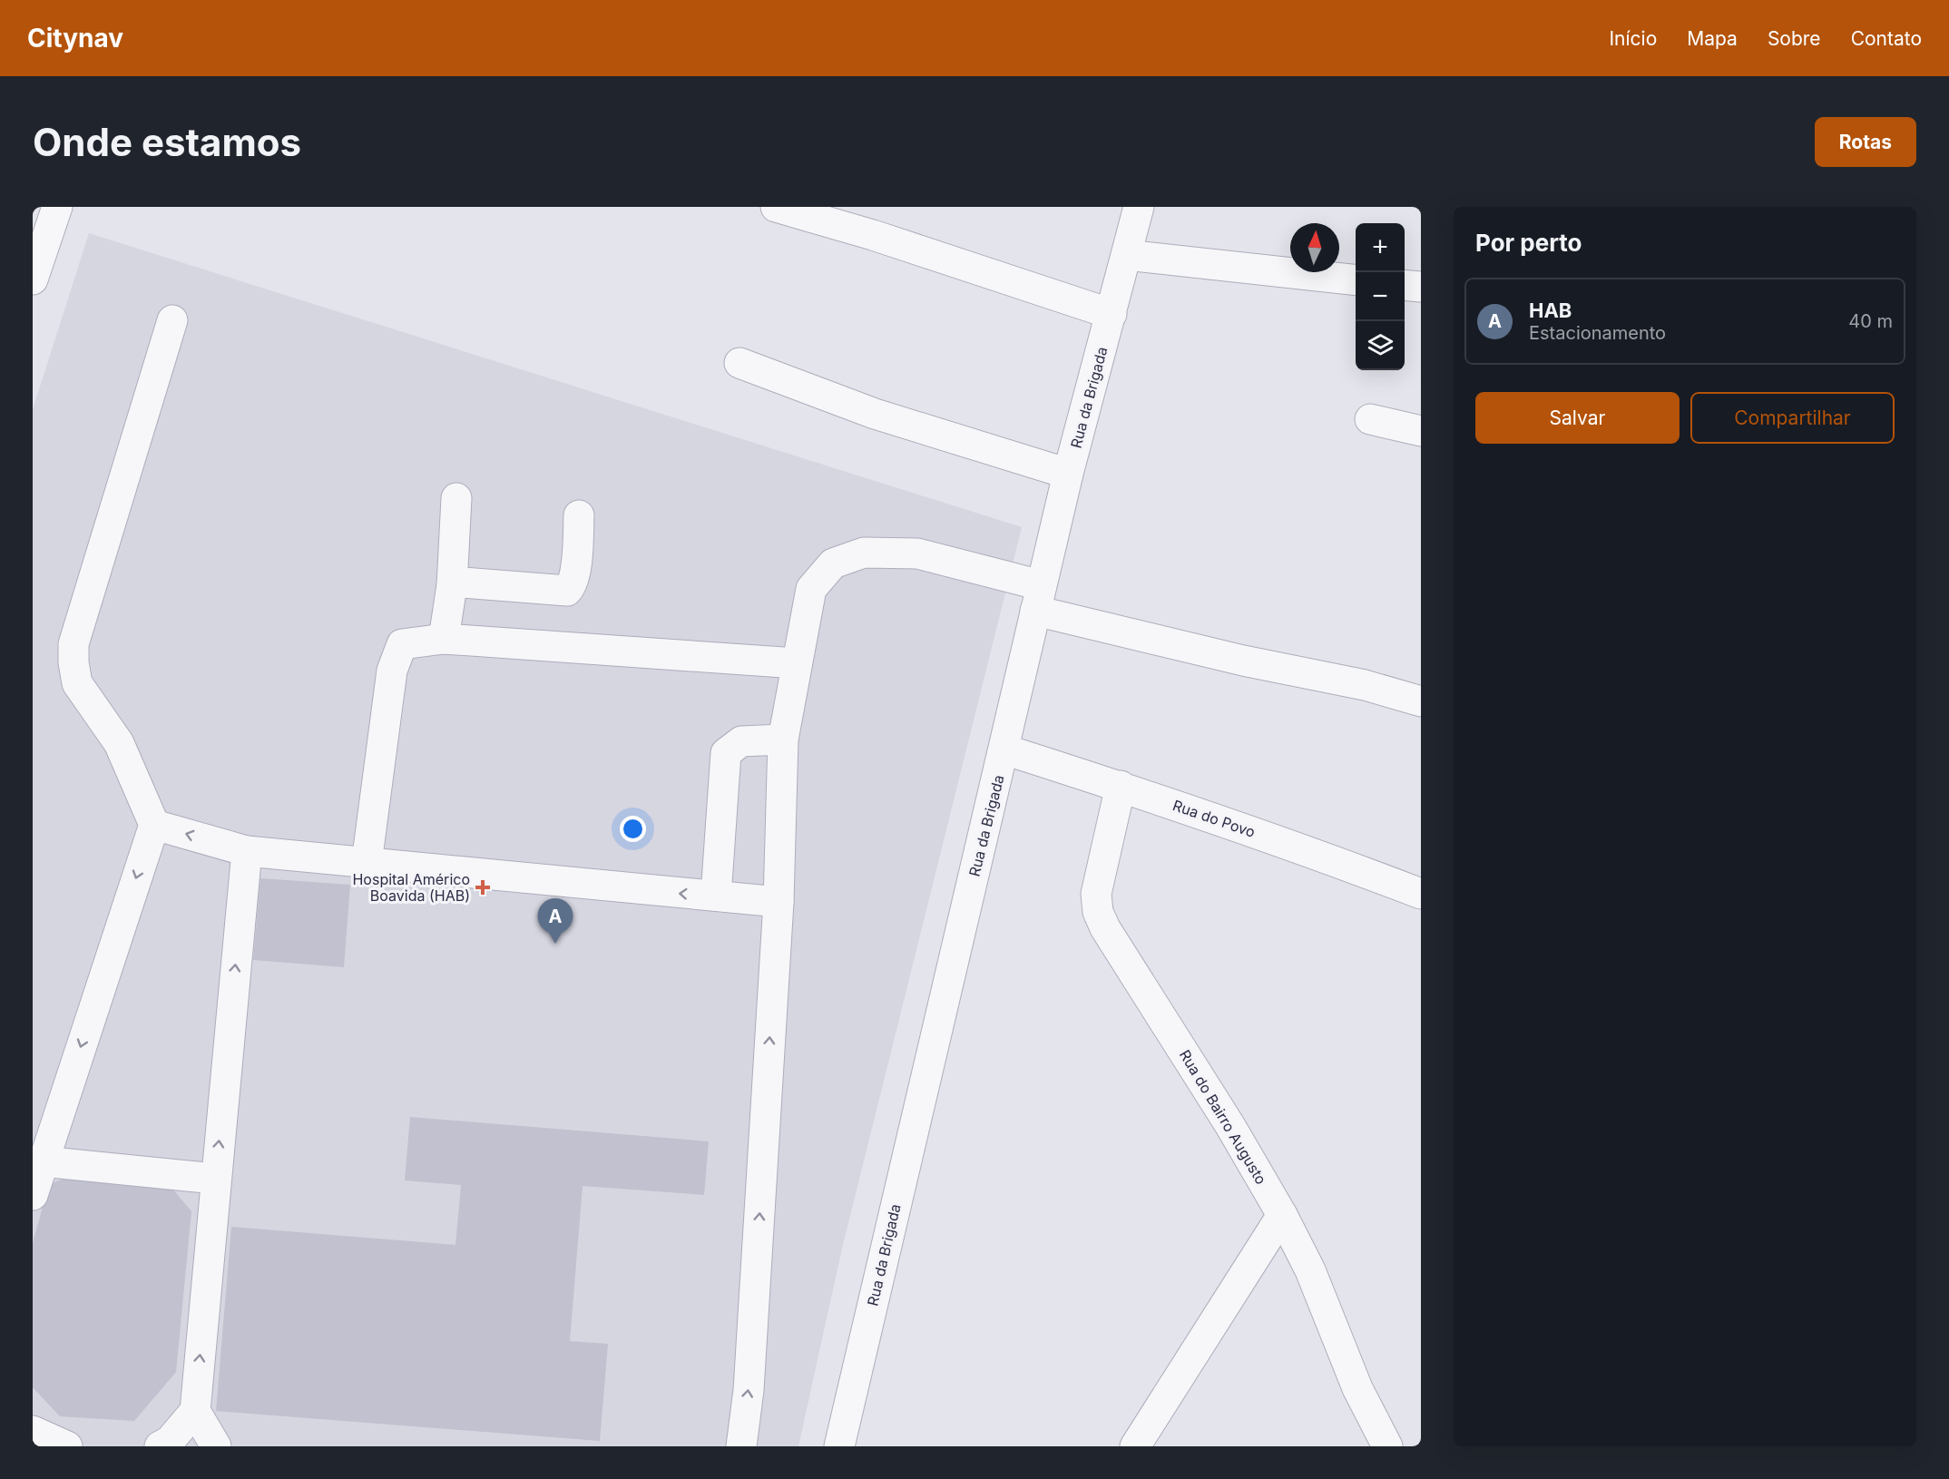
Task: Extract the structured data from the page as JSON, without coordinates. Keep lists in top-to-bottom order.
{
  "streets": {
    "street": ["Rua da Brigada", "Rua do Povo", "Rua do Bairro Augusto"]
  },
  "crossings": [
    ["Rua da Brigada", "Rua do Povo"],
    ["Rua do Povo", "Rua do Bairro Augusto"]
  ],
  "places": {
    "health": ["Hospital Américo Boavida (HAB)"]
  },
  "north": "top",
  "page": {
    "header": "Citynav",
    "nav": [
      "Início",
      "Mapa",
      "Sobre",
      "Contato"
    ],
    "buttons": [
      "Rotas",
      ["Salvar", "Compartilhar"]
    ],
    "title": "Onde estamos",
    "heading": "Por perto",
    "map_buttons": ["+", "−"],
    "list": [
      {
        "mark": "A",
        "name": "HAB",
        "note": "Estacionamento",
        "value": "40 m"
      }
    ],
    "pins": "A"
  }
}
